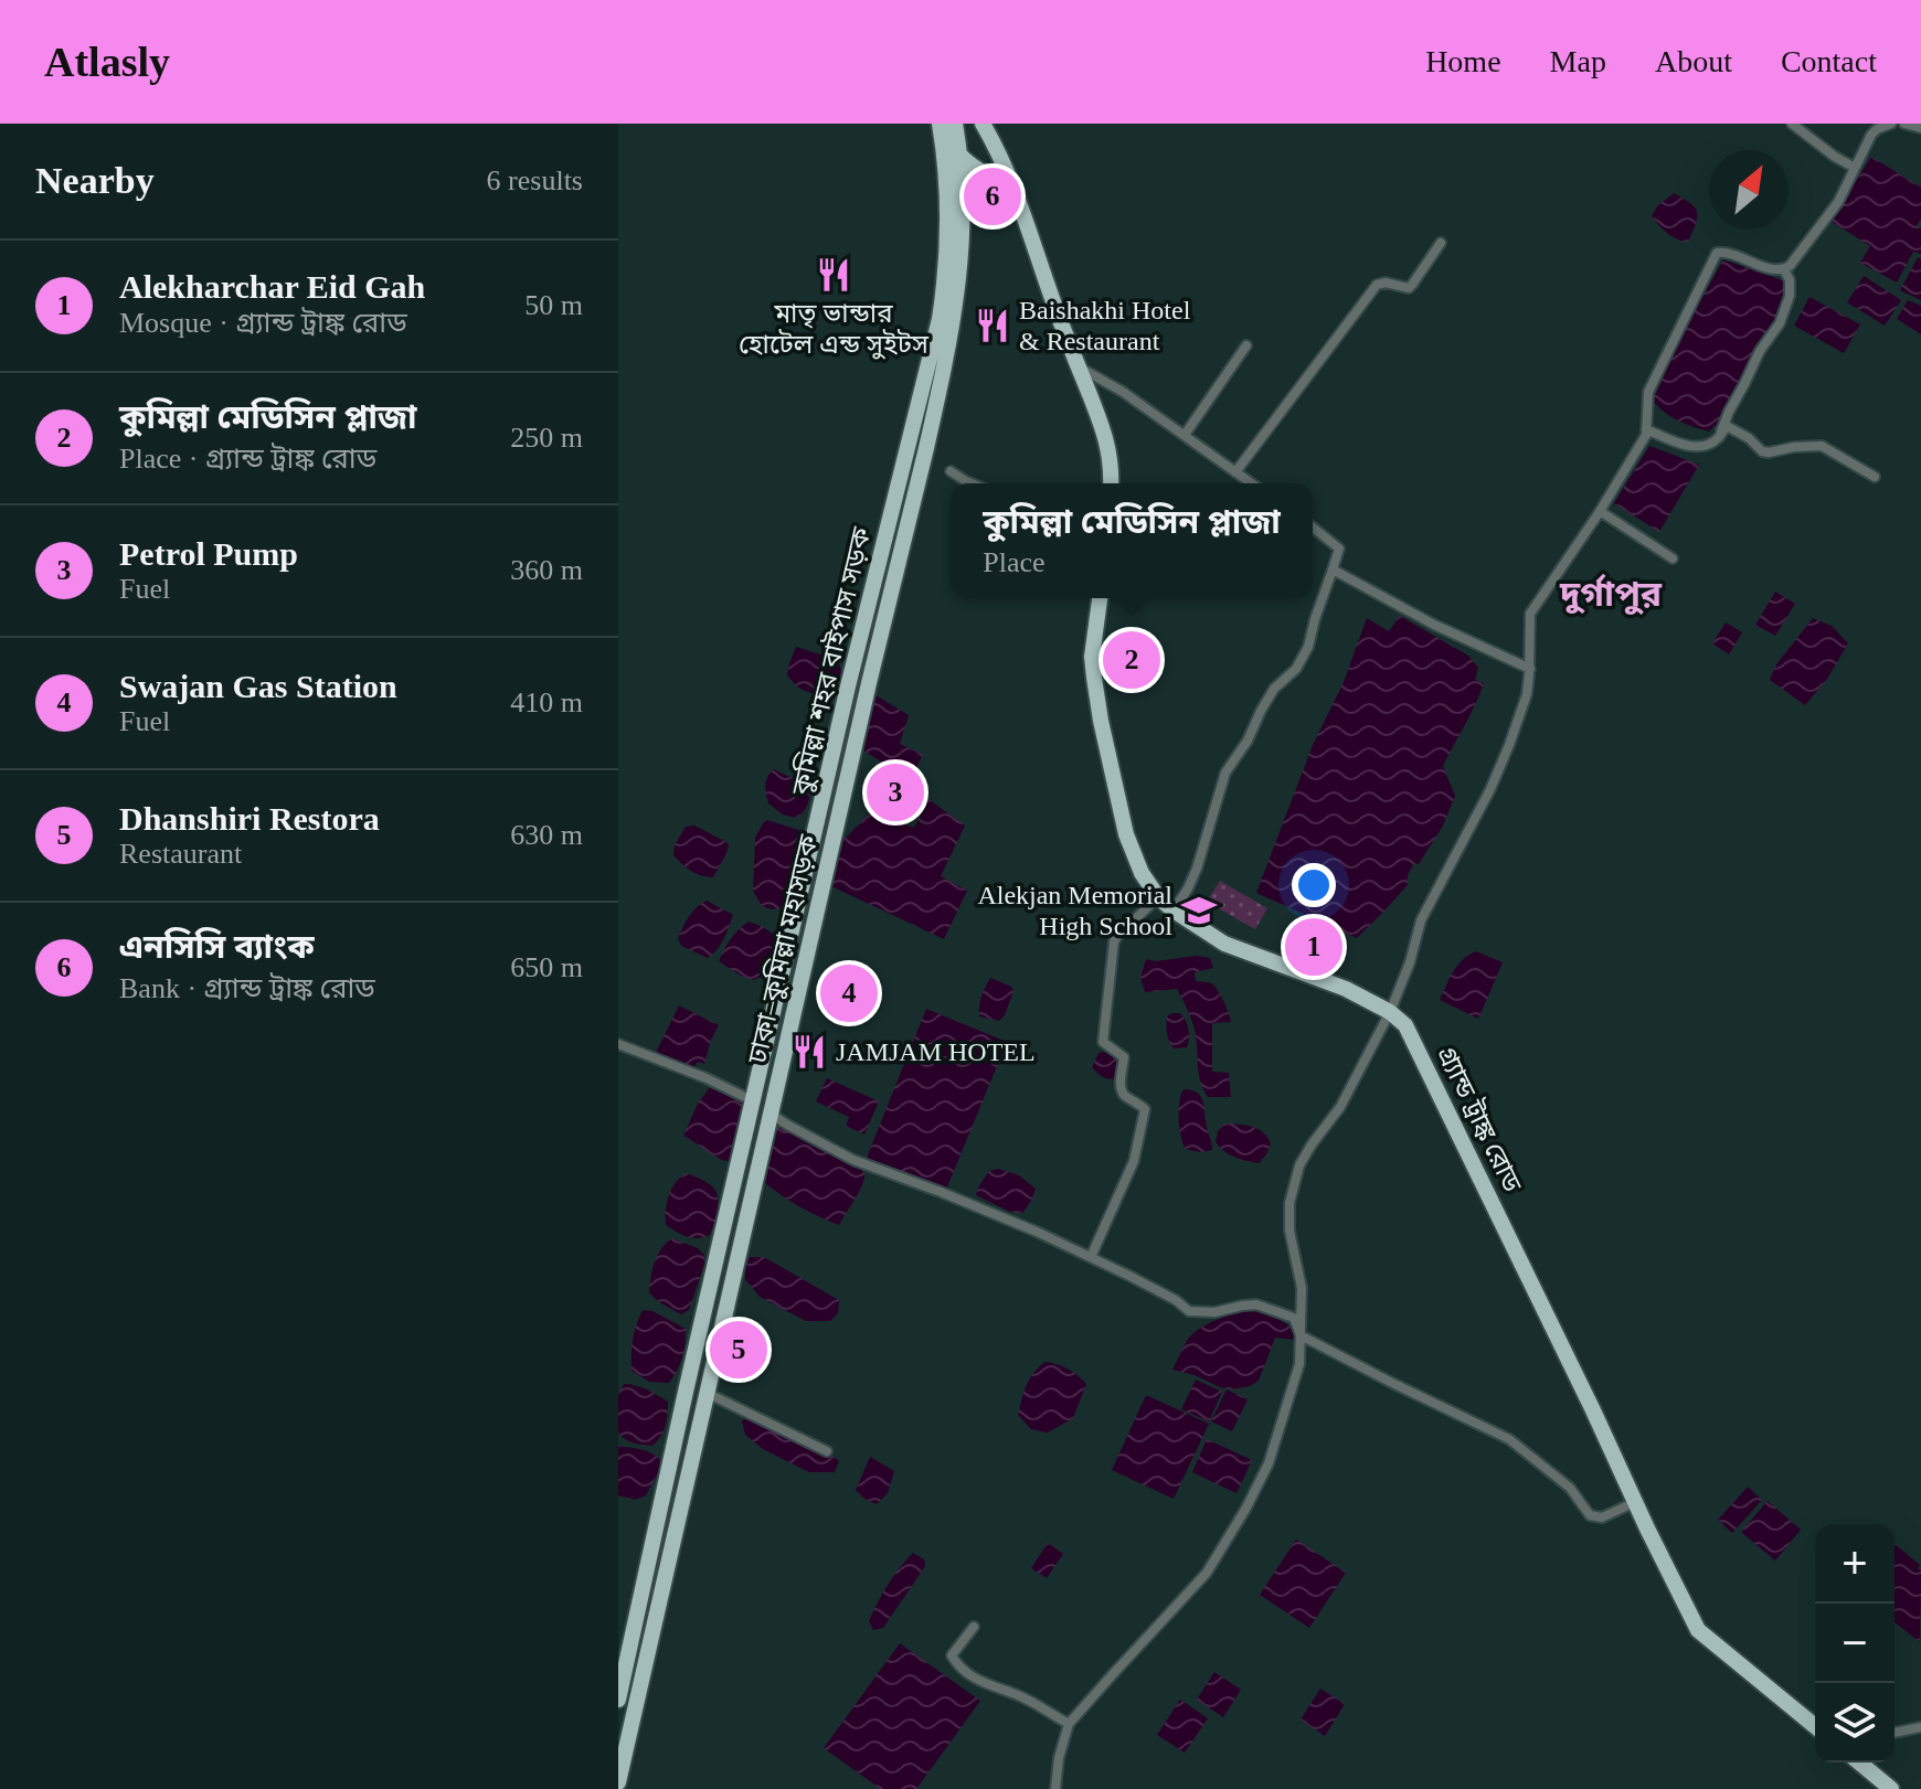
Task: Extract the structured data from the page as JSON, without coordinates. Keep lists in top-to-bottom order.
{
  "streets": {
    "highway": ["কুমিল্লা শহর বাইপাস সড়ক", "ঢাকা–কুমিল্লা মহাসড়ক", "গ্র্যান্ড ট্রাঙ্ক রোড"]
  },
  "districts": ["দুর্গাপুর"],
  "places": {
    "restaurant": ["মাতৃ ভান্ডার হোটেল এন্ড সুইটস", "Baishakhi Hotel & Restaurant", "JAMJAM HOTEL"],
    "school or university": ["Alekjan Memorial High School"]
  },
  "north": "top right",
  "page": {
    "header": "Atlasly",
    "nav": [
      "Home",
      "Map",
      "About",
      "Contact"
    ],
    "heading": ["Nearby", "6 results"],
    "pins": [
      "6",
      "2",
      "3",
      "1",
      "4",
      "5"
    ],
    "list": [
      {
        "mark": "1",
        "name": "Alekharchar Eid Gah",
        "note": "Mosque · গ্র্যান্ড ট্রাঙ্ক রোড",
        "value": "50 m"
      },
      {
        "mark": "2",
        "name": "কুমিল্লা মেডিসিন প্লাজা",
        "note": "Place · গ্র্যান্ড ট্রাঙ্ক রোড",
        "value": "250 m"
      },
      {
        "mark": "3",
        "name": "Petrol Pump",
        "note": "Fuel",
        "value": "360 m"
      },
      {
        "mark": "4",
        "name": "Swajan Gas Station",
        "note": "Fuel",
        "value": "410 m"
      },
      {
        "mark": "5",
        "name": "Dhanshiri Restora",
        "note": "Restaurant",
        "value": "630 m"
      },
      {
        "mark": "6",
        "name": "এনসিসি ব্যাংক",
        "note": "Bank · গ্র্যান্ড ট্রাঙ্ক রোড",
        "value": "650 m"
      }
    ],
    "popup": ["কুমিল্লা মেডিসিন প্লাজা", "Place"],
    "map_buttons": ["+", "−"]
  }
}
